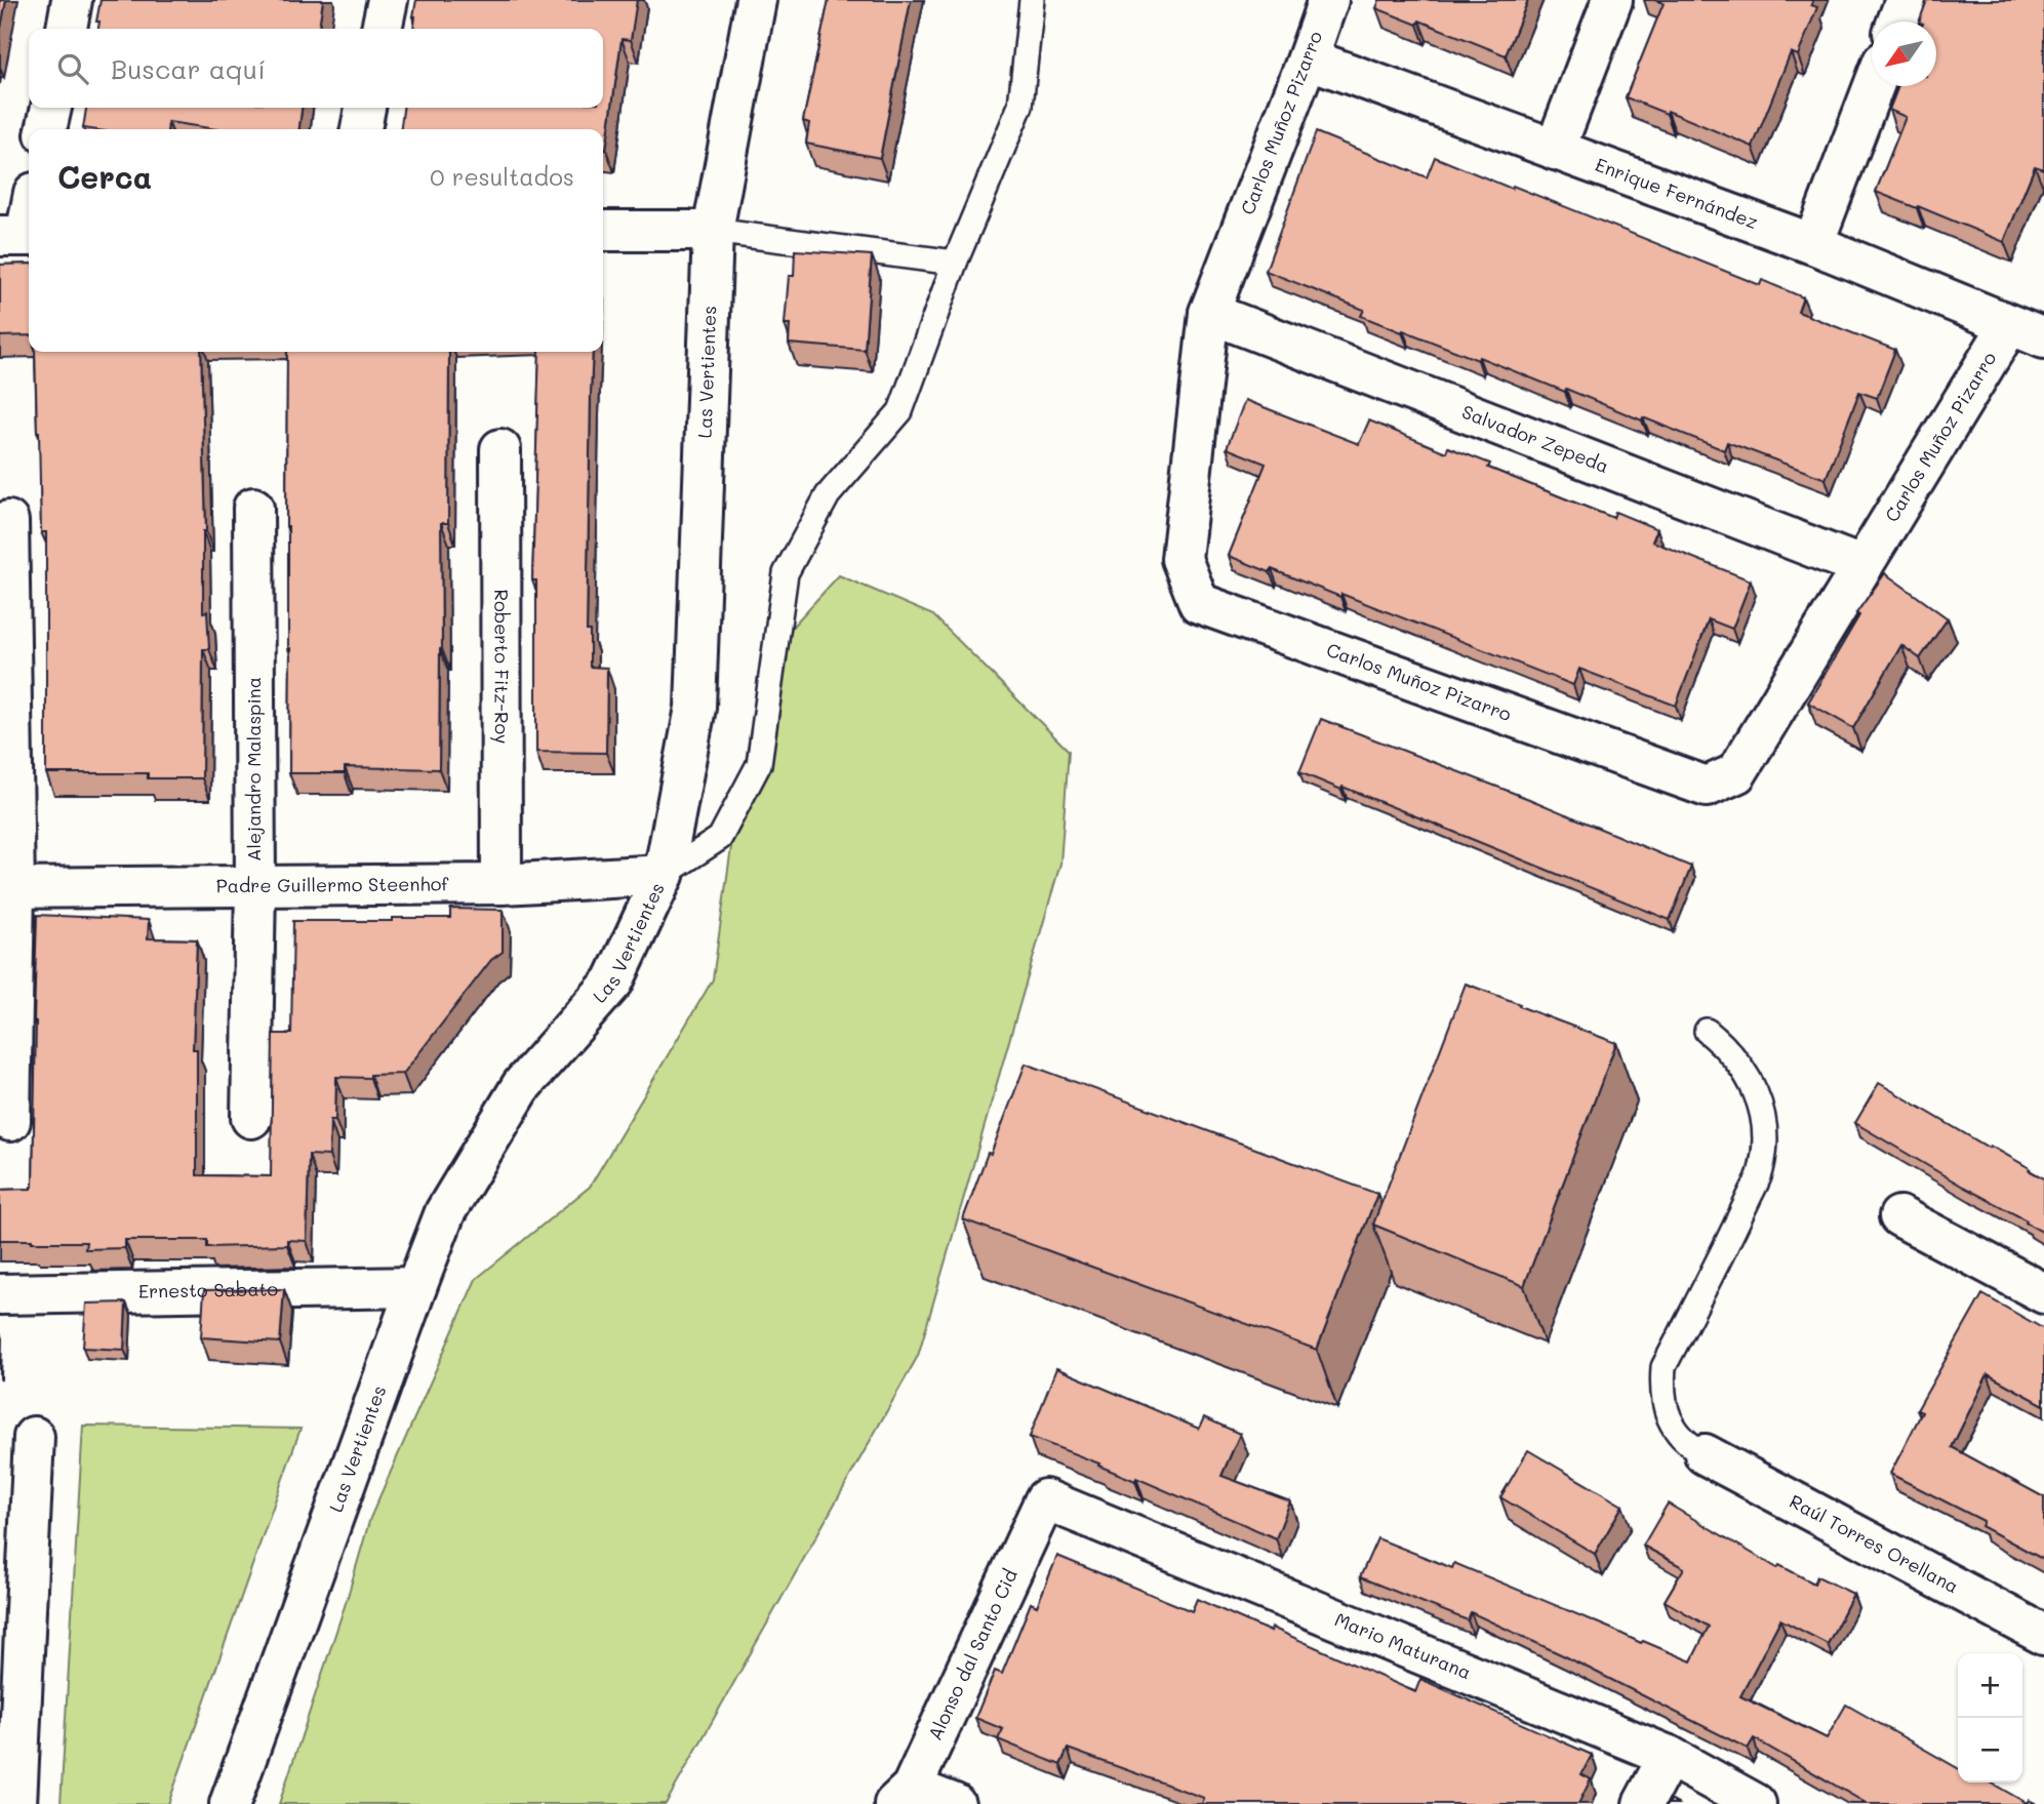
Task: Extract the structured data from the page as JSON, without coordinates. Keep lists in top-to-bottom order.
{
  "streets": {
    "street": [
      "Carlos Muñoz Pizarro",
      "Enrique Fernández",
      "Las Vertientes",
      "Salvador Zepeda",
      "Roberto Fitz-Roy",
      "Alejandro Malaspina",
      "Padre Guillermo Steenhof",
      "Ernesto Sabato",
      "Raúl Torres Orellana",
      "Mario Maturana",
      "Alonso dal Santo Cid"
    ]
  },
  "crossings": [
    ["Carlos Muñoz Pizarro", "Enrique Fernández"],
    ["Carlos Muñoz Pizarro", "Salvador Zepeda"],
    ["Las Vertientes", "Padre Guillermo Steenhof"],
    ["Las Vertientes", "Ernesto Sabato"],
    ["Roberto Fitz-Roy", "Padre Guillermo Steenhof"],
    ["Alejandro Malaspina", "Padre Guillermo Steenhof"],
    ["Mario Maturana", "Alonso dal Santo Cid"]
  ],
  "north": "bottom left",
  "page": {
    "search": "Buscar aquí",
    "heading": ["Cerca", "0 resultados"],
    "map_buttons": ["+", "−"]
  }
}
